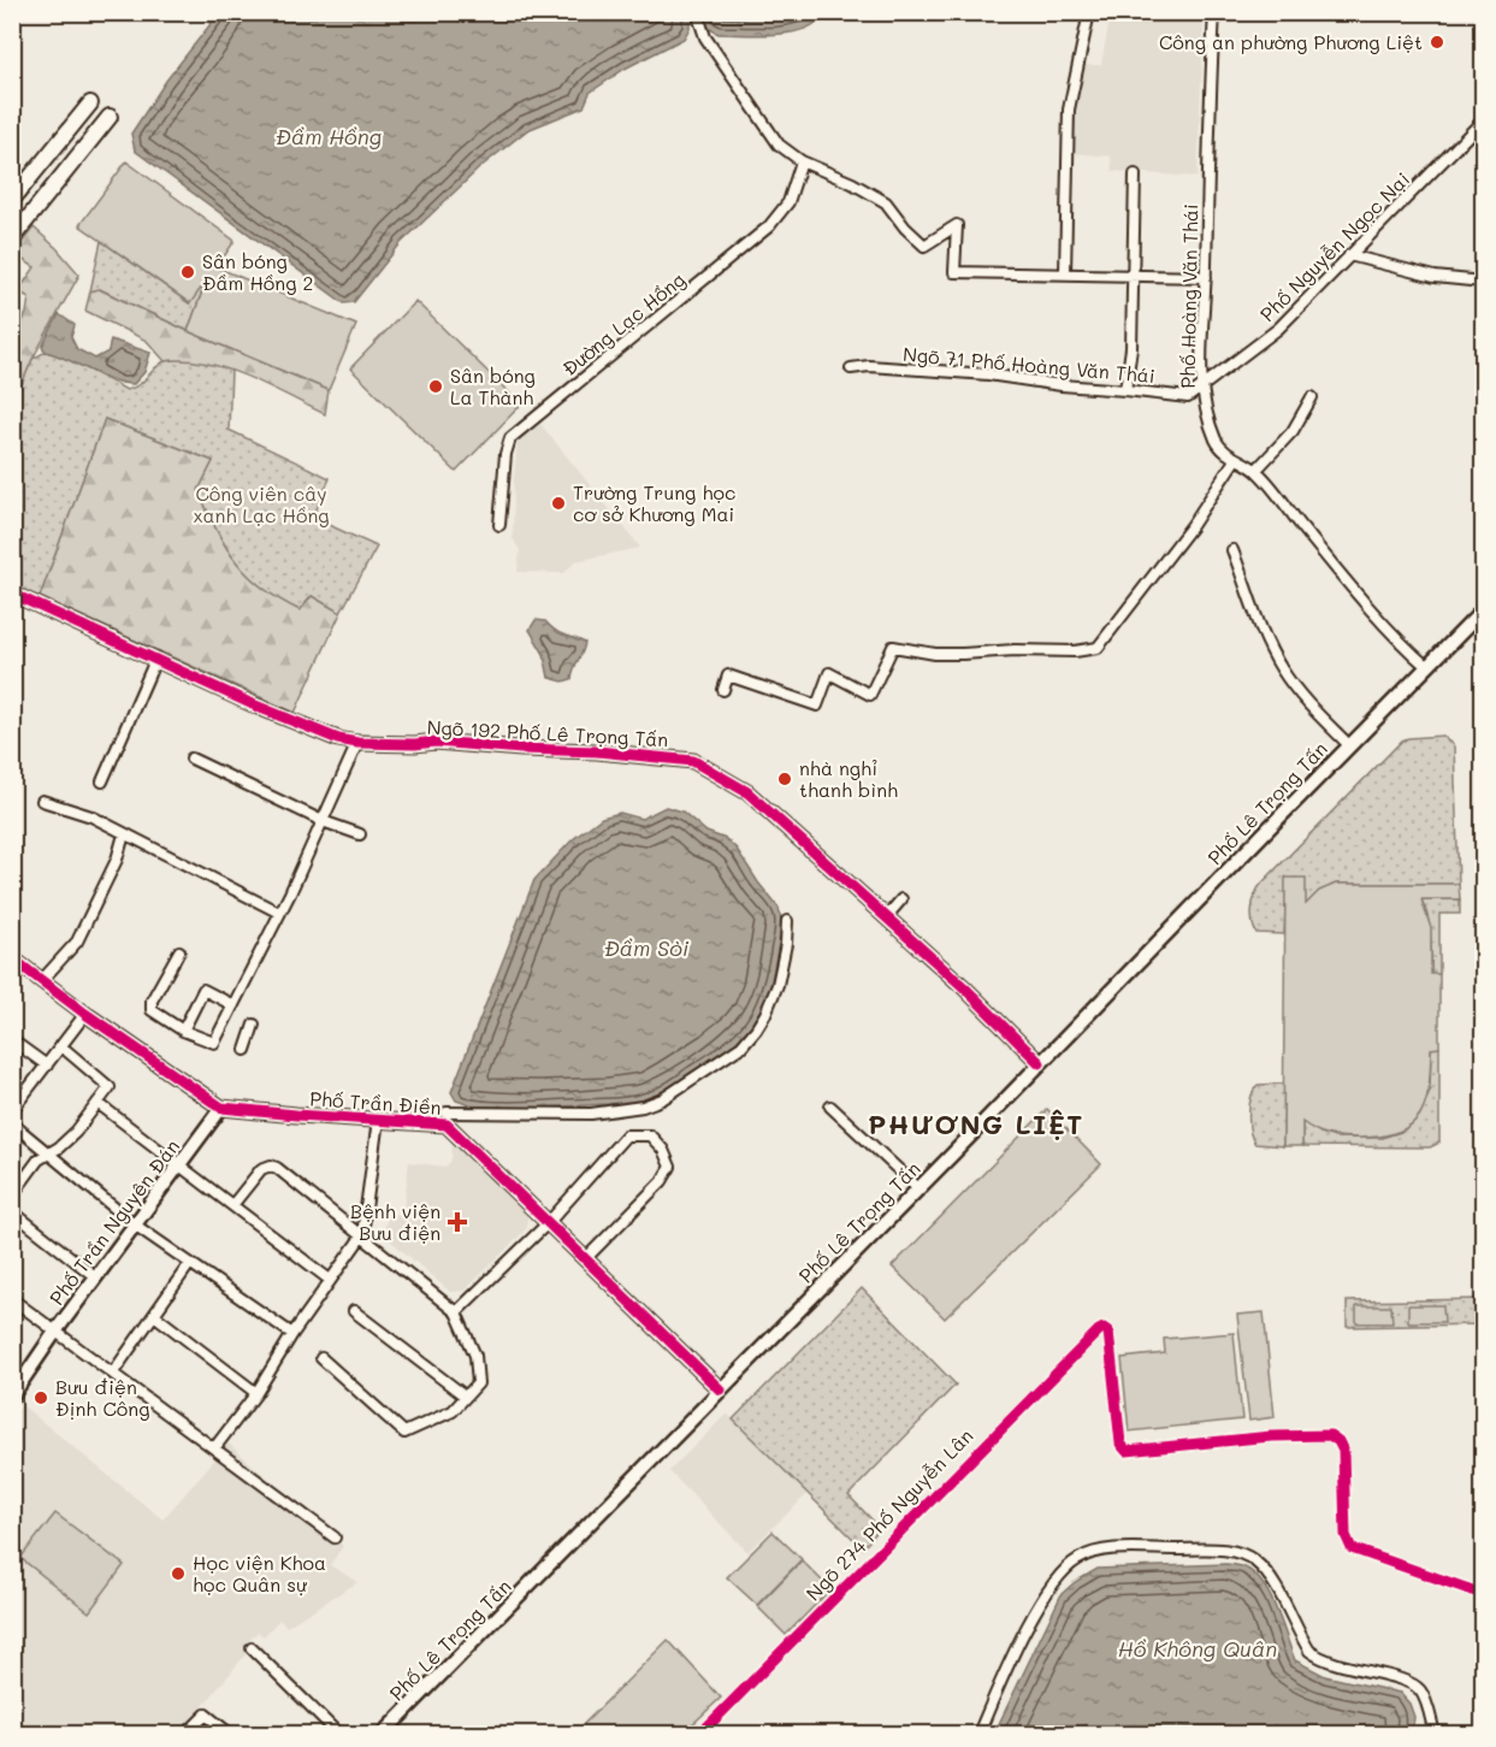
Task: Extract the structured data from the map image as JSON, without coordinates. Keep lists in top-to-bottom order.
{
  "streets": {
    "street": [
      "Phố Nguyễn Ngọc Nại",
      "Phố Hoàng Văn Thái",
      "Đường Lạc Hồng",
      "Ngõ 71 Phố Hoàng Văn Thái",
      "Ngõ 192 Phố Lê Trọng Tấn",
      "Phố Lê Trọng Tấn",
      "Phố Trần Điền",
      "Phố Trần Nguyên Đán",
      "Ngõ 274 Phố Nguyễn Lân"
    ]
  },
  "crossings": [
    ["Phố Nguyễn Ngọc Nại", "Phố Hoàng Văn Thái"],
    ["Phố Nguyễn Ngọc Nại", "Ngõ 71 Phố Hoàng Văn Thái"],
    ["Phố Hoàng Văn Thái", "Ngõ 71 Phố Hoàng Văn Thái"],
    ["Phố Hoàng Văn Thái", "Phố Lê Trọng Tấn"],
    ["Ngõ 192 Phố Lê Trọng Tấn", "Phố Lê Trọng Tấn"],
    ["Phố Lê Trọng Tấn", "Phố Trần Điền"],
    ["Phố Trần Điền", "Phố Trần Nguyên Đán"]
  ],
  "districts": ["PHƯƠNG LIỆT"],
  "water": ["Đầm Hồng", "Đầm Sòi", "Hồ Không Quân"],
  "parks": ["Công viên cây xanh Lạc Hồng"],
  "places": {
    "other": [
      "Công an phường Phương Liệt",
      "Sân bóng Đầm Hồng 2",
      "Sân bóng La Thành",
      "Trường Trung học cơ sở Khương Mai",
      "nhà nghỉ thanh bình",
      "Bưu điện Định Công",
      "Học viện Khoa học Quân sự"
    ],
    "health": ["Bệnh viện Bưu điện"]
  }
}
